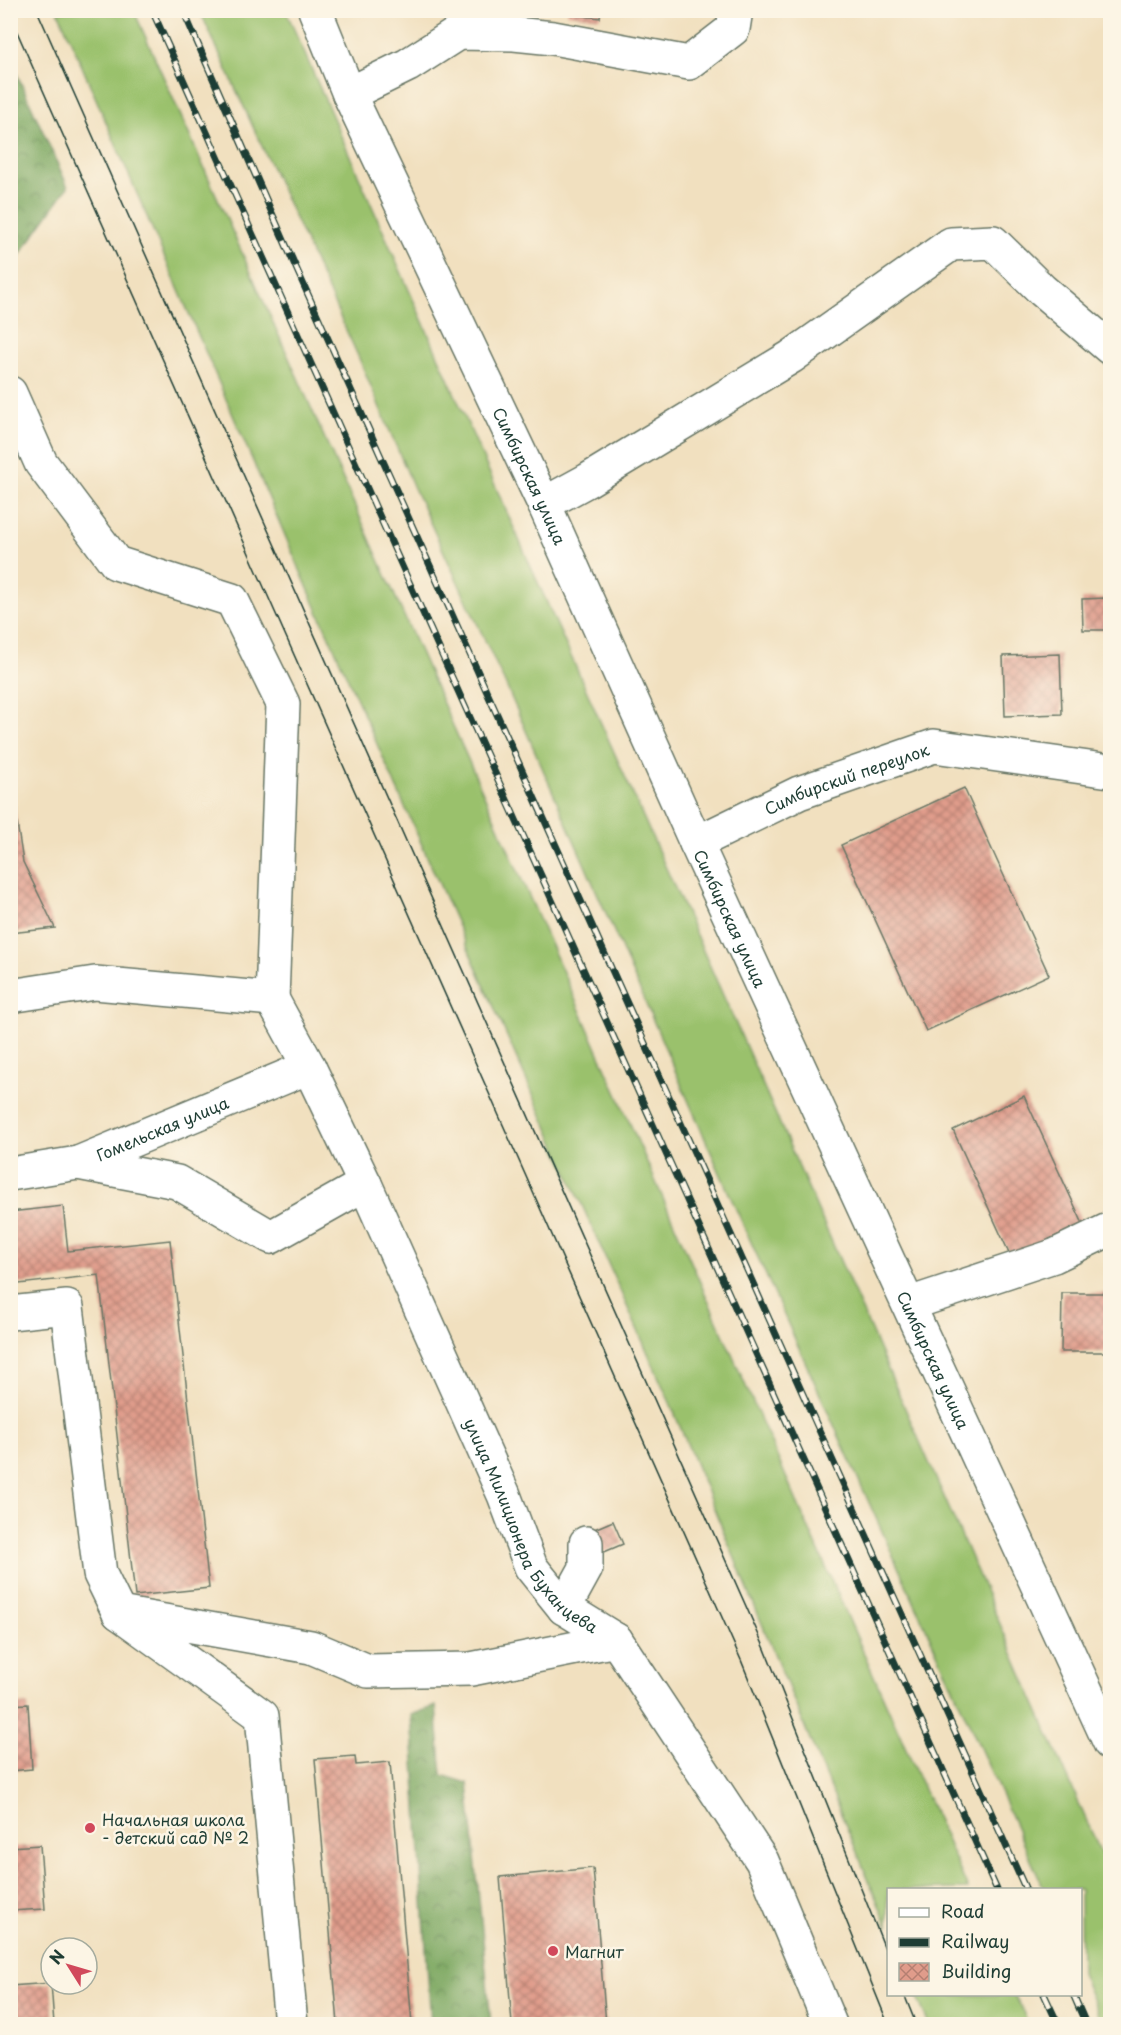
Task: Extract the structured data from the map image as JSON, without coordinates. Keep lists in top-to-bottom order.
{
  "streets": {
    "street": [
      "Симбирская улица",
      "Симбирский переулок",
      "Гомельская улица",
      "улица Милиционера Буханцева"
    ]
  },
  "crossings": [
    ["Симбирская улица", "Симбирский переулок"],
    ["Гомельская улица", "улица Милиционера Буханцева"]
  ],
  "places": ["Начальная школа - детский сад № 2", "Магнит"],
  "legend": ["Road", "Railway", "Building"],
  "north": "top left"
}
